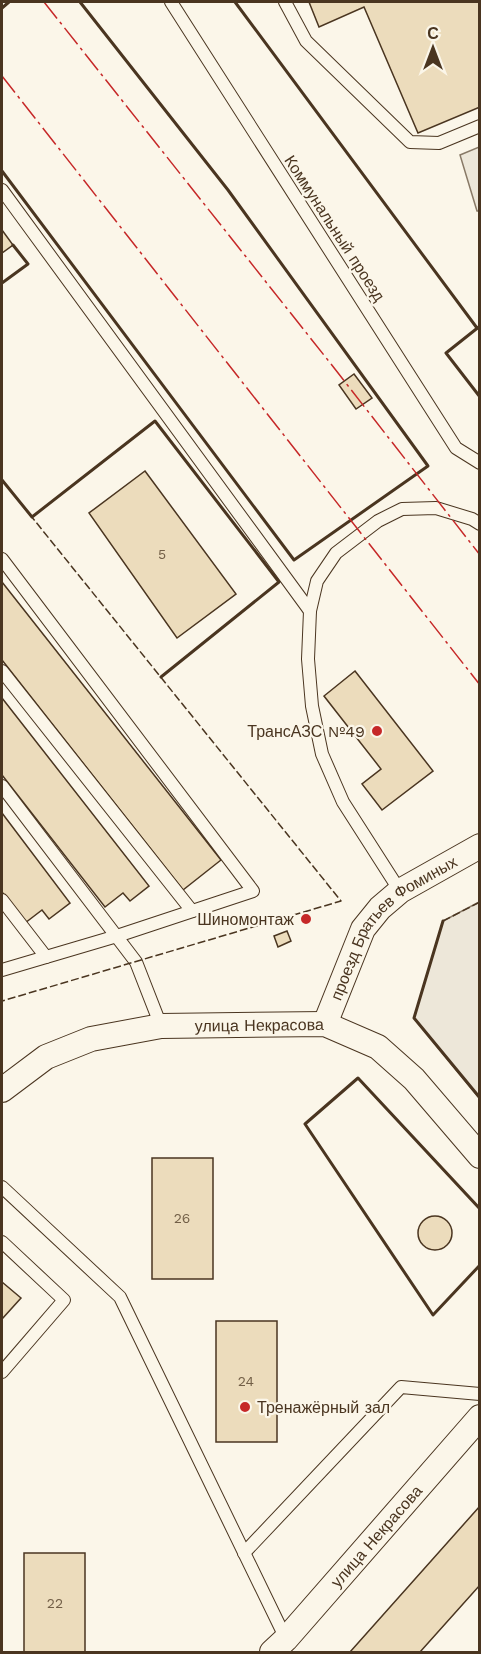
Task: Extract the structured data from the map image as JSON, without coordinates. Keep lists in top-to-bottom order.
{
  "streets": {
    "street": ["проезд Братьев Фоминых", "улица Некрасова"],
    "lane": ["Коммунальный проезд"]
  },
  "crossings": [
    ["проезд Братьев Фоминых", "улица Некрасова"]
  ],
  "places": ["ТрансАЗС №49", "Шиномонтаж", "Тренажёрный зал"],
  "house_numbers": [
    "5",
    "26",
    "24",
    "22"
  ],
  "north": "top"
}
